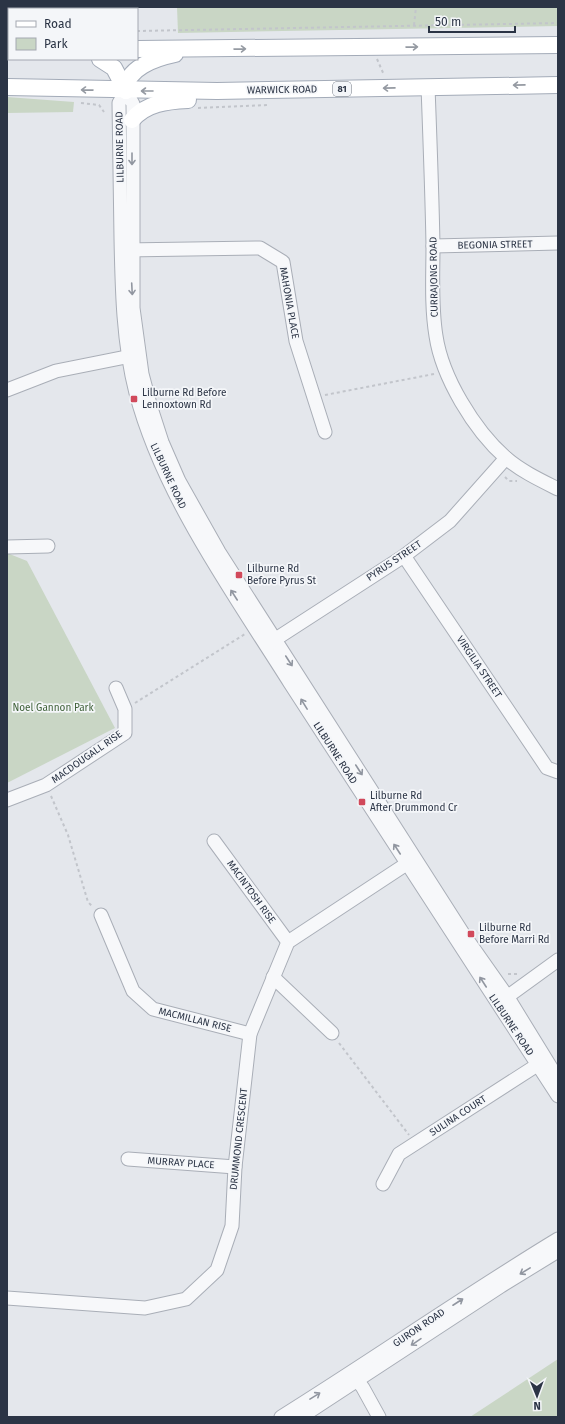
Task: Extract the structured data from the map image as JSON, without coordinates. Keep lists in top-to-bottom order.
{
  "streets": {
    "main road": ["81", "WARWICK ROAD"],
    "street": [
      "LILBURNE ROAD",
      "BEGONIA STREET",
      "CURRAJONG ROAD",
      "MAHONIA PLACE",
      "PYRUS STREET",
      "VIRGILIA STREET",
      "MACDOUGALL RISE",
      "MACINTOSH RISE",
      "MACMILLAN RISE",
      "SULINA COURT",
      "DRUMMOND CRESCENT",
      "MURRAY PLACE",
      "GURON ROAD"
    ]
  },
  "crossings": [
    ["WARWICK ROAD", "LILBURNE ROAD"],
    ["WARWICK ROAD", "CURRAJONG ROAD"],
    ["LILBURNE ROAD", "MAHONIA PLACE"],
    ["LILBURNE ROAD", "PYRUS STREET"],
    ["LILBURNE ROAD", "SULINA COURT"],
    ["BEGONIA STREET", "CURRAJONG ROAD"],
    ["CURRAJONG ROAD", "PYRUS STREET"],
    ["PYRUS STREET", "VIRGILIA STREET"],
    ["MACINTOSH RISE", "DRUMMOND CRESCENT"],
    ["MACMILLAN RISE", "DRUMMOND CRESCENT"],
    ["DRUMMOND CRESCENT", "MURRAY PLACE"]
  ],
  "parks": ["Noel Gannon Park"],
  "places": {
    "transit": [
      "Lilburne Rd Before Lennoxtown Rd",
      "Lilburne Rd Before Pyrus St",
      "Lilburne Rd After Drummond Cr",
      "Lilburne Rd Before Marri Rd"
    ]
  },
  "legend": ["Road", "Park"],
  "scale_bar": "50 m",
  "north": "bottom"
}
